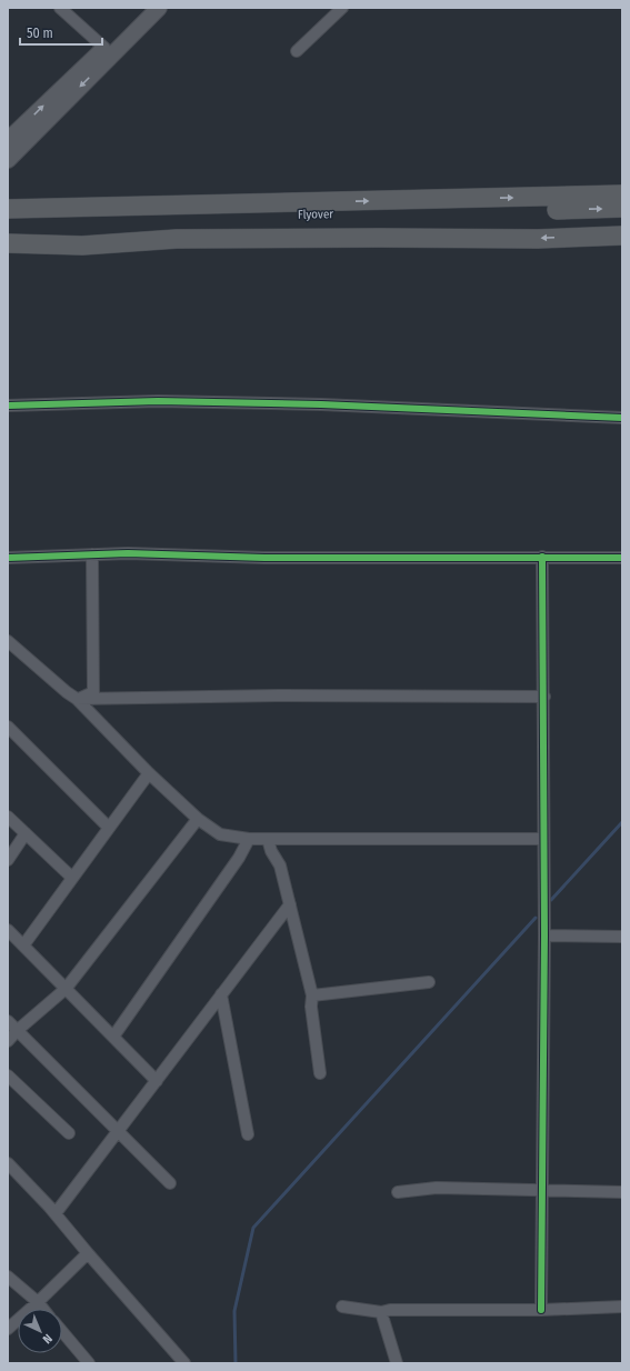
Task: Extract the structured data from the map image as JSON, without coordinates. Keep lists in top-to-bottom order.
{
  "streets": {
    "highway": ["Flyover"]
  },
  "scale_bar": "50 m",
  "north": "bottom right"
}
